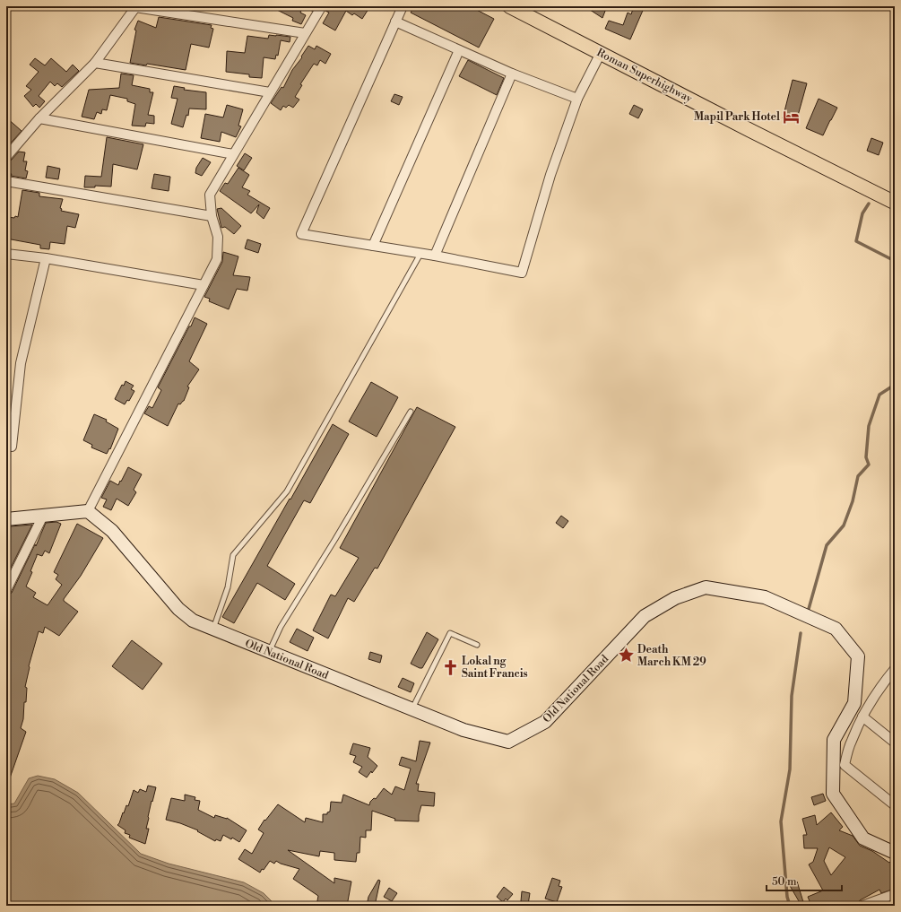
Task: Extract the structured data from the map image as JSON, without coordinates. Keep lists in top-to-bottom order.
{
  "streets": {
    "main road": ["Roman Superhighway", "Old National Road"]
  },
  "places": {
    "hotel": ["Mapil Park Hotel"],
    "place": ["Death March KM 29"],
    "church": ["Lokal ng Saint Francis"]
  },
  "scale_bar": "50 m"
}
